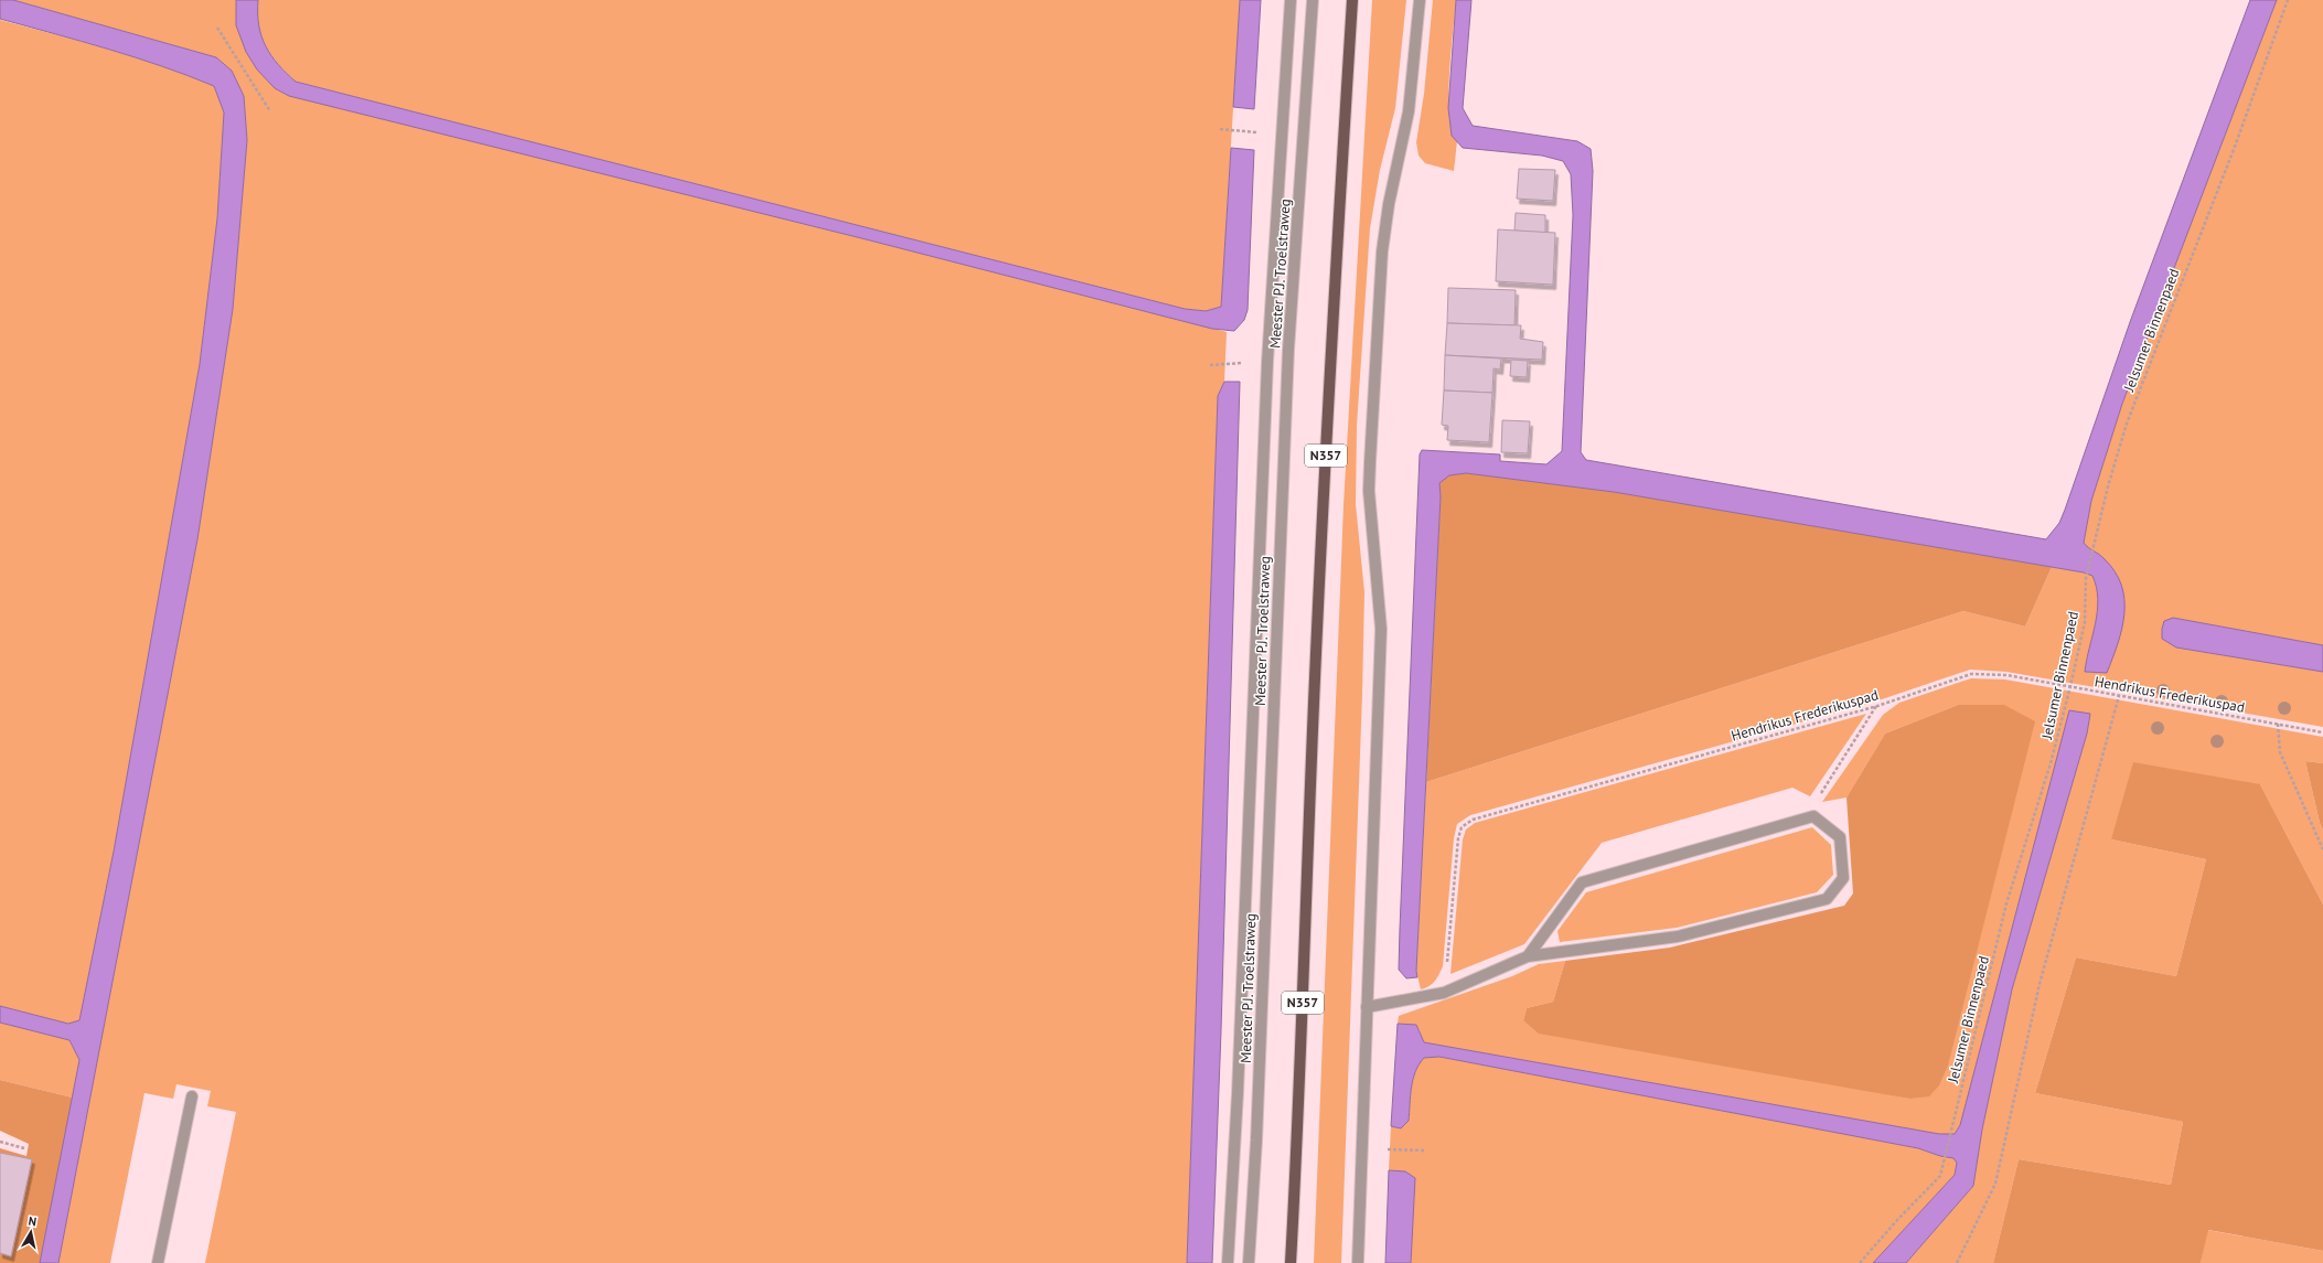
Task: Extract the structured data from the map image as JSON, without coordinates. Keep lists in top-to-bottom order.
{
  "streets": {
    "main road": ["N357"],
    "street": ["Meester P.J. Troelstraweg"],
    "path": ["Jelsumer Binnenpaed", "Hendrikus Frederikuspad"]
  },
  "crossings": [
    ["Jelsumer Binnenpaed", "Hendrikus Frederikuspad"]
  ],
  "north": "top"
}
